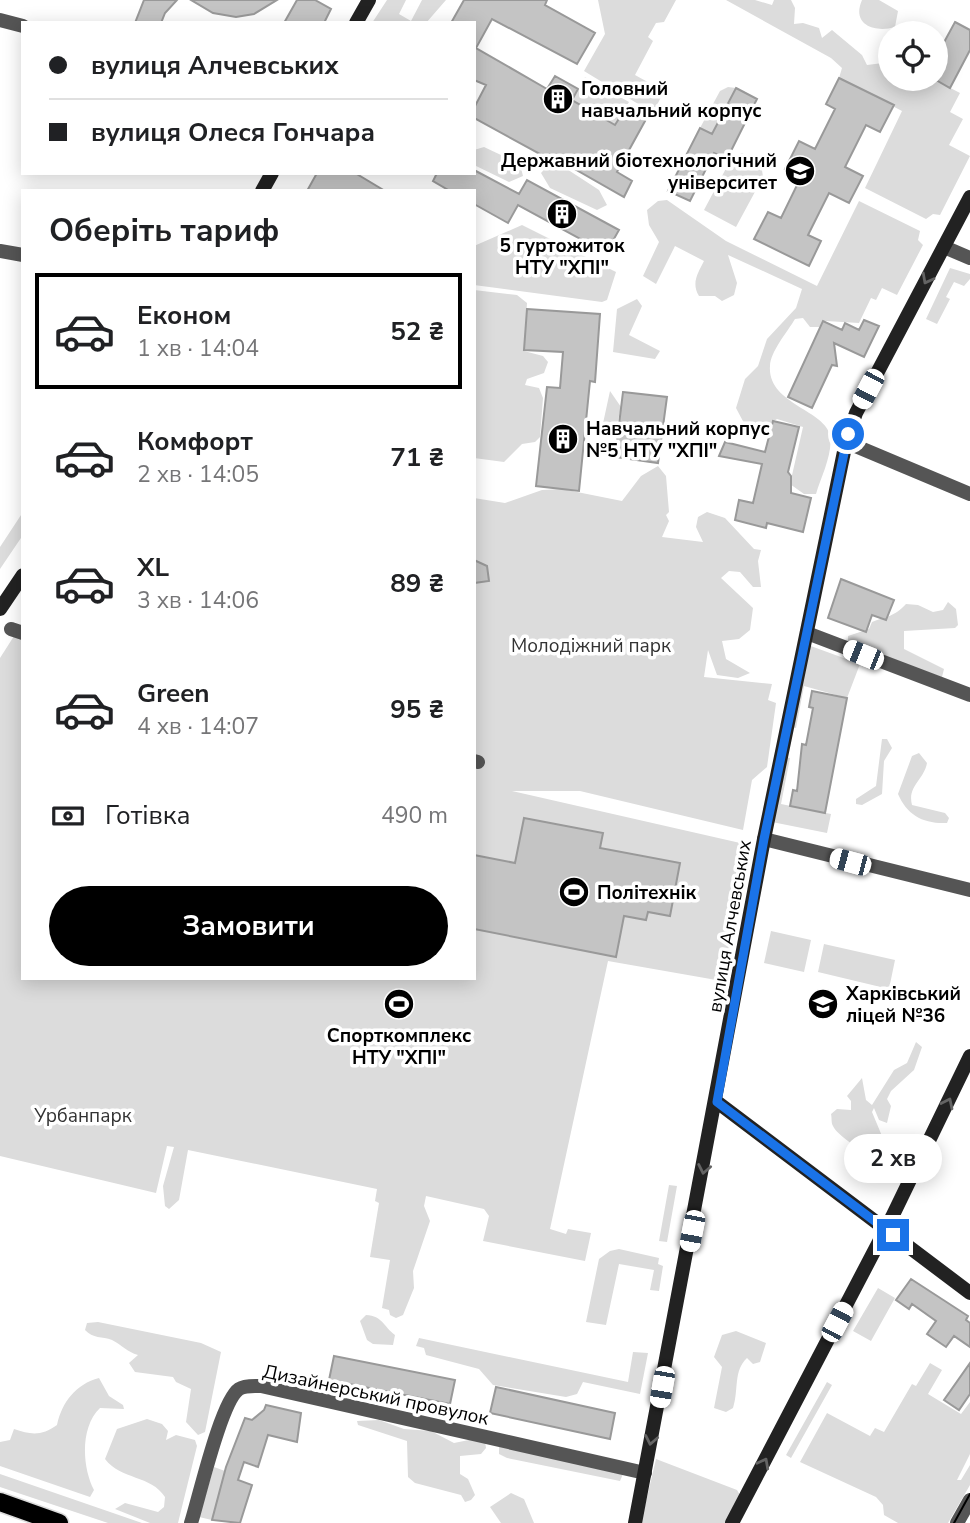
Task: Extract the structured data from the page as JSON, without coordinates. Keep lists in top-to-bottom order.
{
  "streets": {
    "street": ["вулиця Алчевських", "Дизайнерський провулок"]
  },
  "crossings": [
    ["вулиця Алчевських", "Дизайнерський провулок"]
  ],
  "one_way": ["вулиця Алчевських"],
  "parks": ["Молодіжний парк", "Урбанпарк"],
  "places": {
    "building": ["Головний навчальний корпус", "5 гуртожиток НТУ \"ХПІ\"", "Навчальний корпус №5 НТУ \"ХПІ\""],
    "school or university": ["Державний біотехнологічний університет", "Харківський ліцей №36"],
    "sports": ["Політехнік", "Спорткомплекс НТУ \"ХПІ\""]
  },
  "page": {
    "banner": ["вулиця Алчевських", "вулиця Олеся Гончара"],
    "heading": "Оберіть тариф",
    "list": [
      {
        "name": "Економ",
        "note": "1 хв · 14:04",
        "value": "52 ₴"
      },
      {
        "name": "Комфорт",
        "note": "2 хв · 14:05",
        "value": "71 ₴"
      },
      {
        "name": "XL",
        "note": "3 хв · 14:06",
        "value": "89 ₴"
      },
      {
        "name": "Green",
        "note": "4 хв · 14:07",
        "value": "95 ₴"
      }
    ],
    "pay": ["Готівка", "490 m"],
    "buttons": "Замовити",
    "bubble": "2 хв"
  }
}
